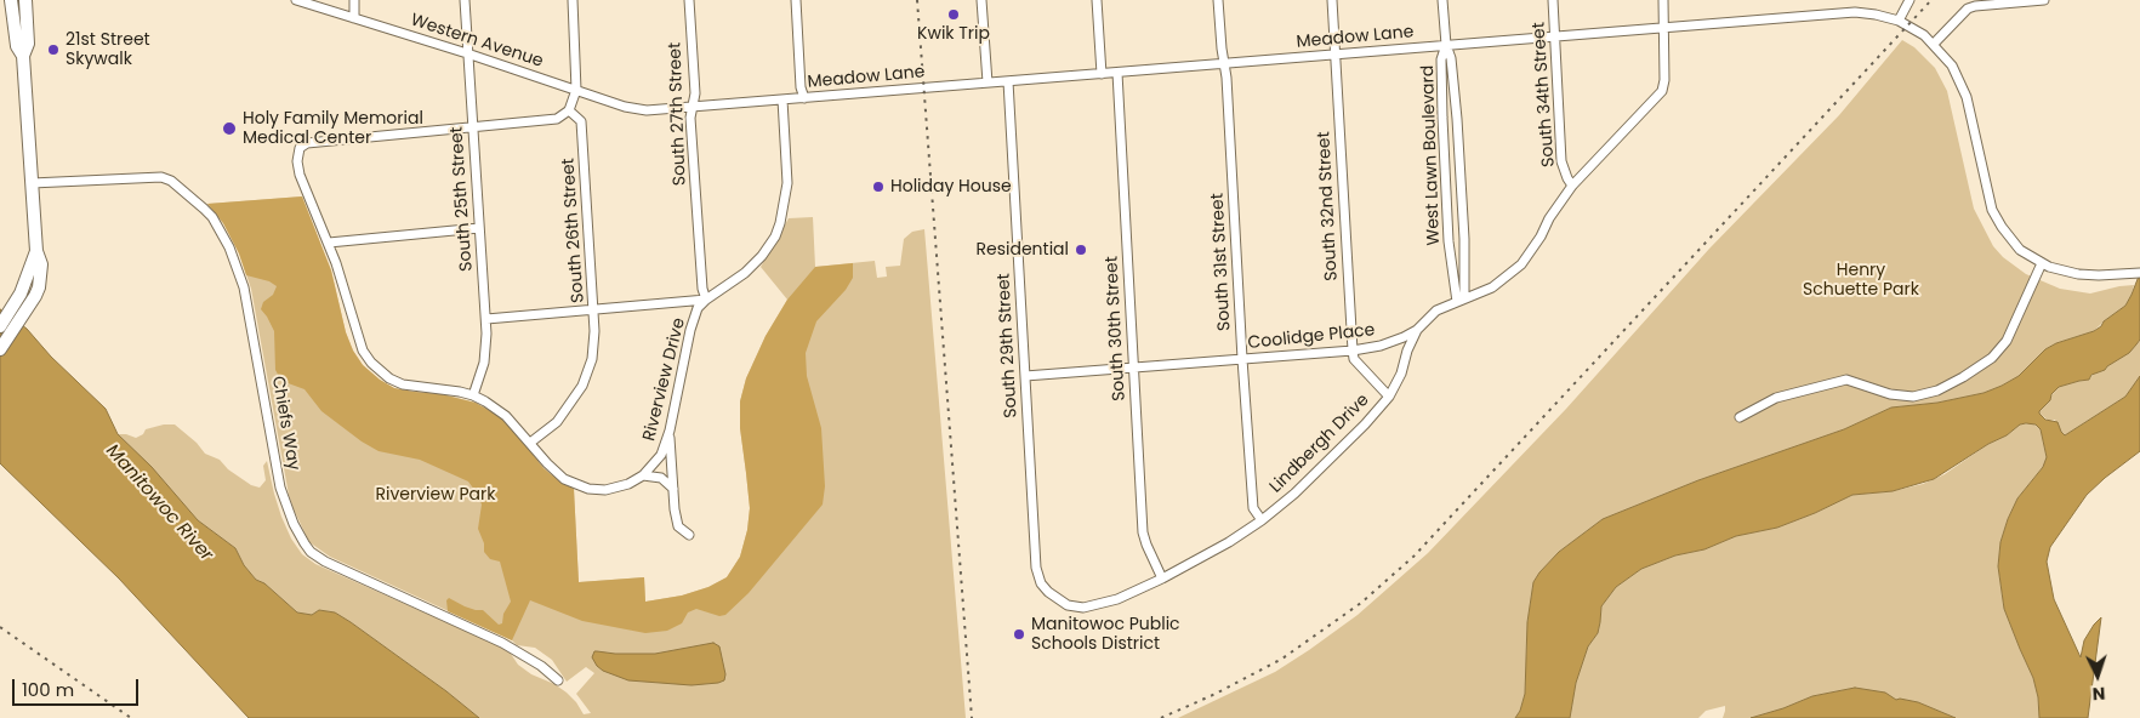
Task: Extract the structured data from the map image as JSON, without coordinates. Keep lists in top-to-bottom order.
{
  "streets": {
    "street": [
      "Meadow Lane",
      "Western Avenue",
      "South 34th Street",
      "South 27th Street",
      "West Lawn Boulevard",
      "South 25th Street",
      "South 32nd Street",
      "South 26th Street",
      "South 31st Street",
      "South 30th Street",
      "Coolidge Place",
      "South 29th Street",
      "Riverview Drive",
      "Chiefs Way",
      "Lindbergh Drive"
    ]
  },
  "crossings": [
    ["Meadow Lane", "Western Avenue"],
    ["Meadow Lane", "South 34th Street"],
    ["Meadow Lane", "South 27th Street"],
    ["Meadow Lane", "West Lawn Boulevard"],
    ["Meadow Lane", "South 32nd Street"],
    ["Meadow Lane", "South 31st Street"],
    ["Meadow Lane", "South 30th Street"],
    ["Meadow Lane", "South 29th Street"],
    ["Meadow Lane", "Riverview Drive"],
    ["Meadow Lane", "Lindbergh Drive"],
    ["Western Avenue", "South 25th Street"],
    ["South 34th Street", "Lindbergh Drive"],
    ["South 27th Street", "Riverview Drive"],
    ["West Lawn Boulevard", "Lindbergh Drive"],
    ["South 25th Street", "Riverview Drive"],
    ["South 32nd Street", "Coolidge Place"],
    ["South 26th Street", "Riverview Drive"],
    ["South 31st Street", "Coolidge Place"],
    ["South 31st Street", "Lindbergh Drive"],
    ["South 30th Street", "Coolidge Place"],
    ["South 30th Street", "Lindbergh Drive"],
    ["Coolidge Place", "South 29th Street"],
    ["Coolidge Place", "Lindbergh Drive"],
    ["South 29th Street", "Lindbergh Drive"]
  ],
  "water": ["Manitowoc River"],
  "parks": ["Henry Schuette Park", "Riverview Park"],
  "places": [
    "Kwik Trip",
    "21st Street Skywalk",
    "Holy Family Memorial Medical Center",
    "Holiday House",
    "Residential",
    "Manitowoc Public Schools District"
  ],
  "scale_bar": "100 m",
  "north": "bottom"
}
